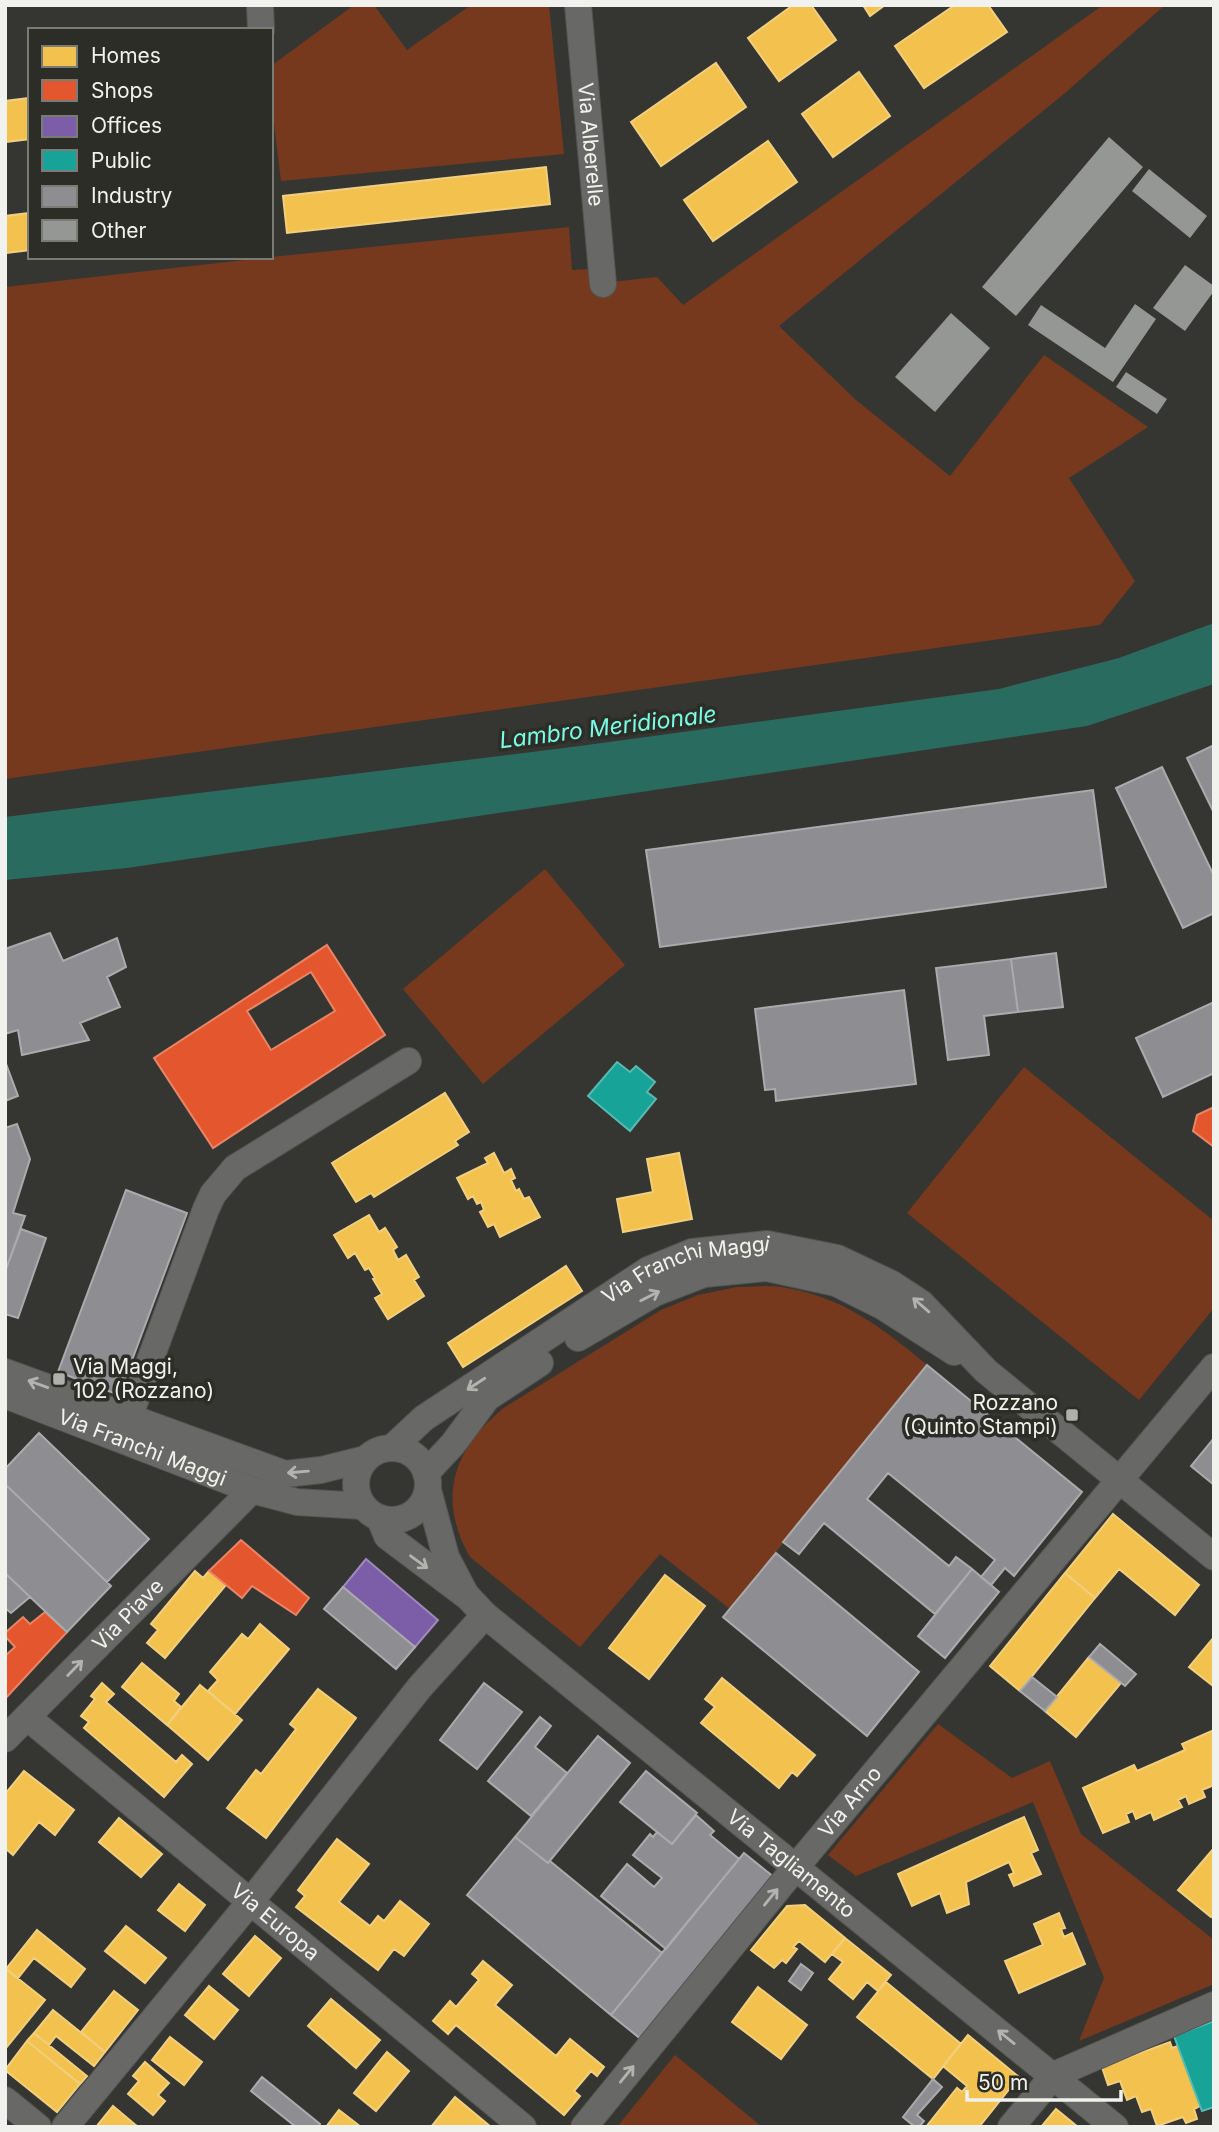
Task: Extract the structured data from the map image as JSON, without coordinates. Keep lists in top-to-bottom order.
{
  "streets": {
    "street": [
      "Via Alberelle",
      "Via Franchi Maggi",
      "Via Piave",
      "Via Arno",
      "Via Tagliamento",
      "Via Europa"
    ]
  },
  "crossings": [
    ["Via Franchi Maggi", "Via Piave"],
    ["Via Franchi Maggi", "Via Arno"],
    ["Via Franchi Maggi", "Via Tagliamento"],
    ["Via Piave", "Via Europa"],
    ["Via Arno", "Via Tagliamento"]
  ],
  "one_way": ["Via Piave"],
  "water": ["Lambro Meridionale"],
  "places": {
    "transit": ["Via Maggi, 102 (Rozzano)", "Rozzano (Quinto Stampi)"]
  },
  "legend": [
    "Homes",
    "Shops",
    "Offices",
    "Public",
    "Industry",
    "Other"
  ],
  "scale_bar": "50 m"
}
